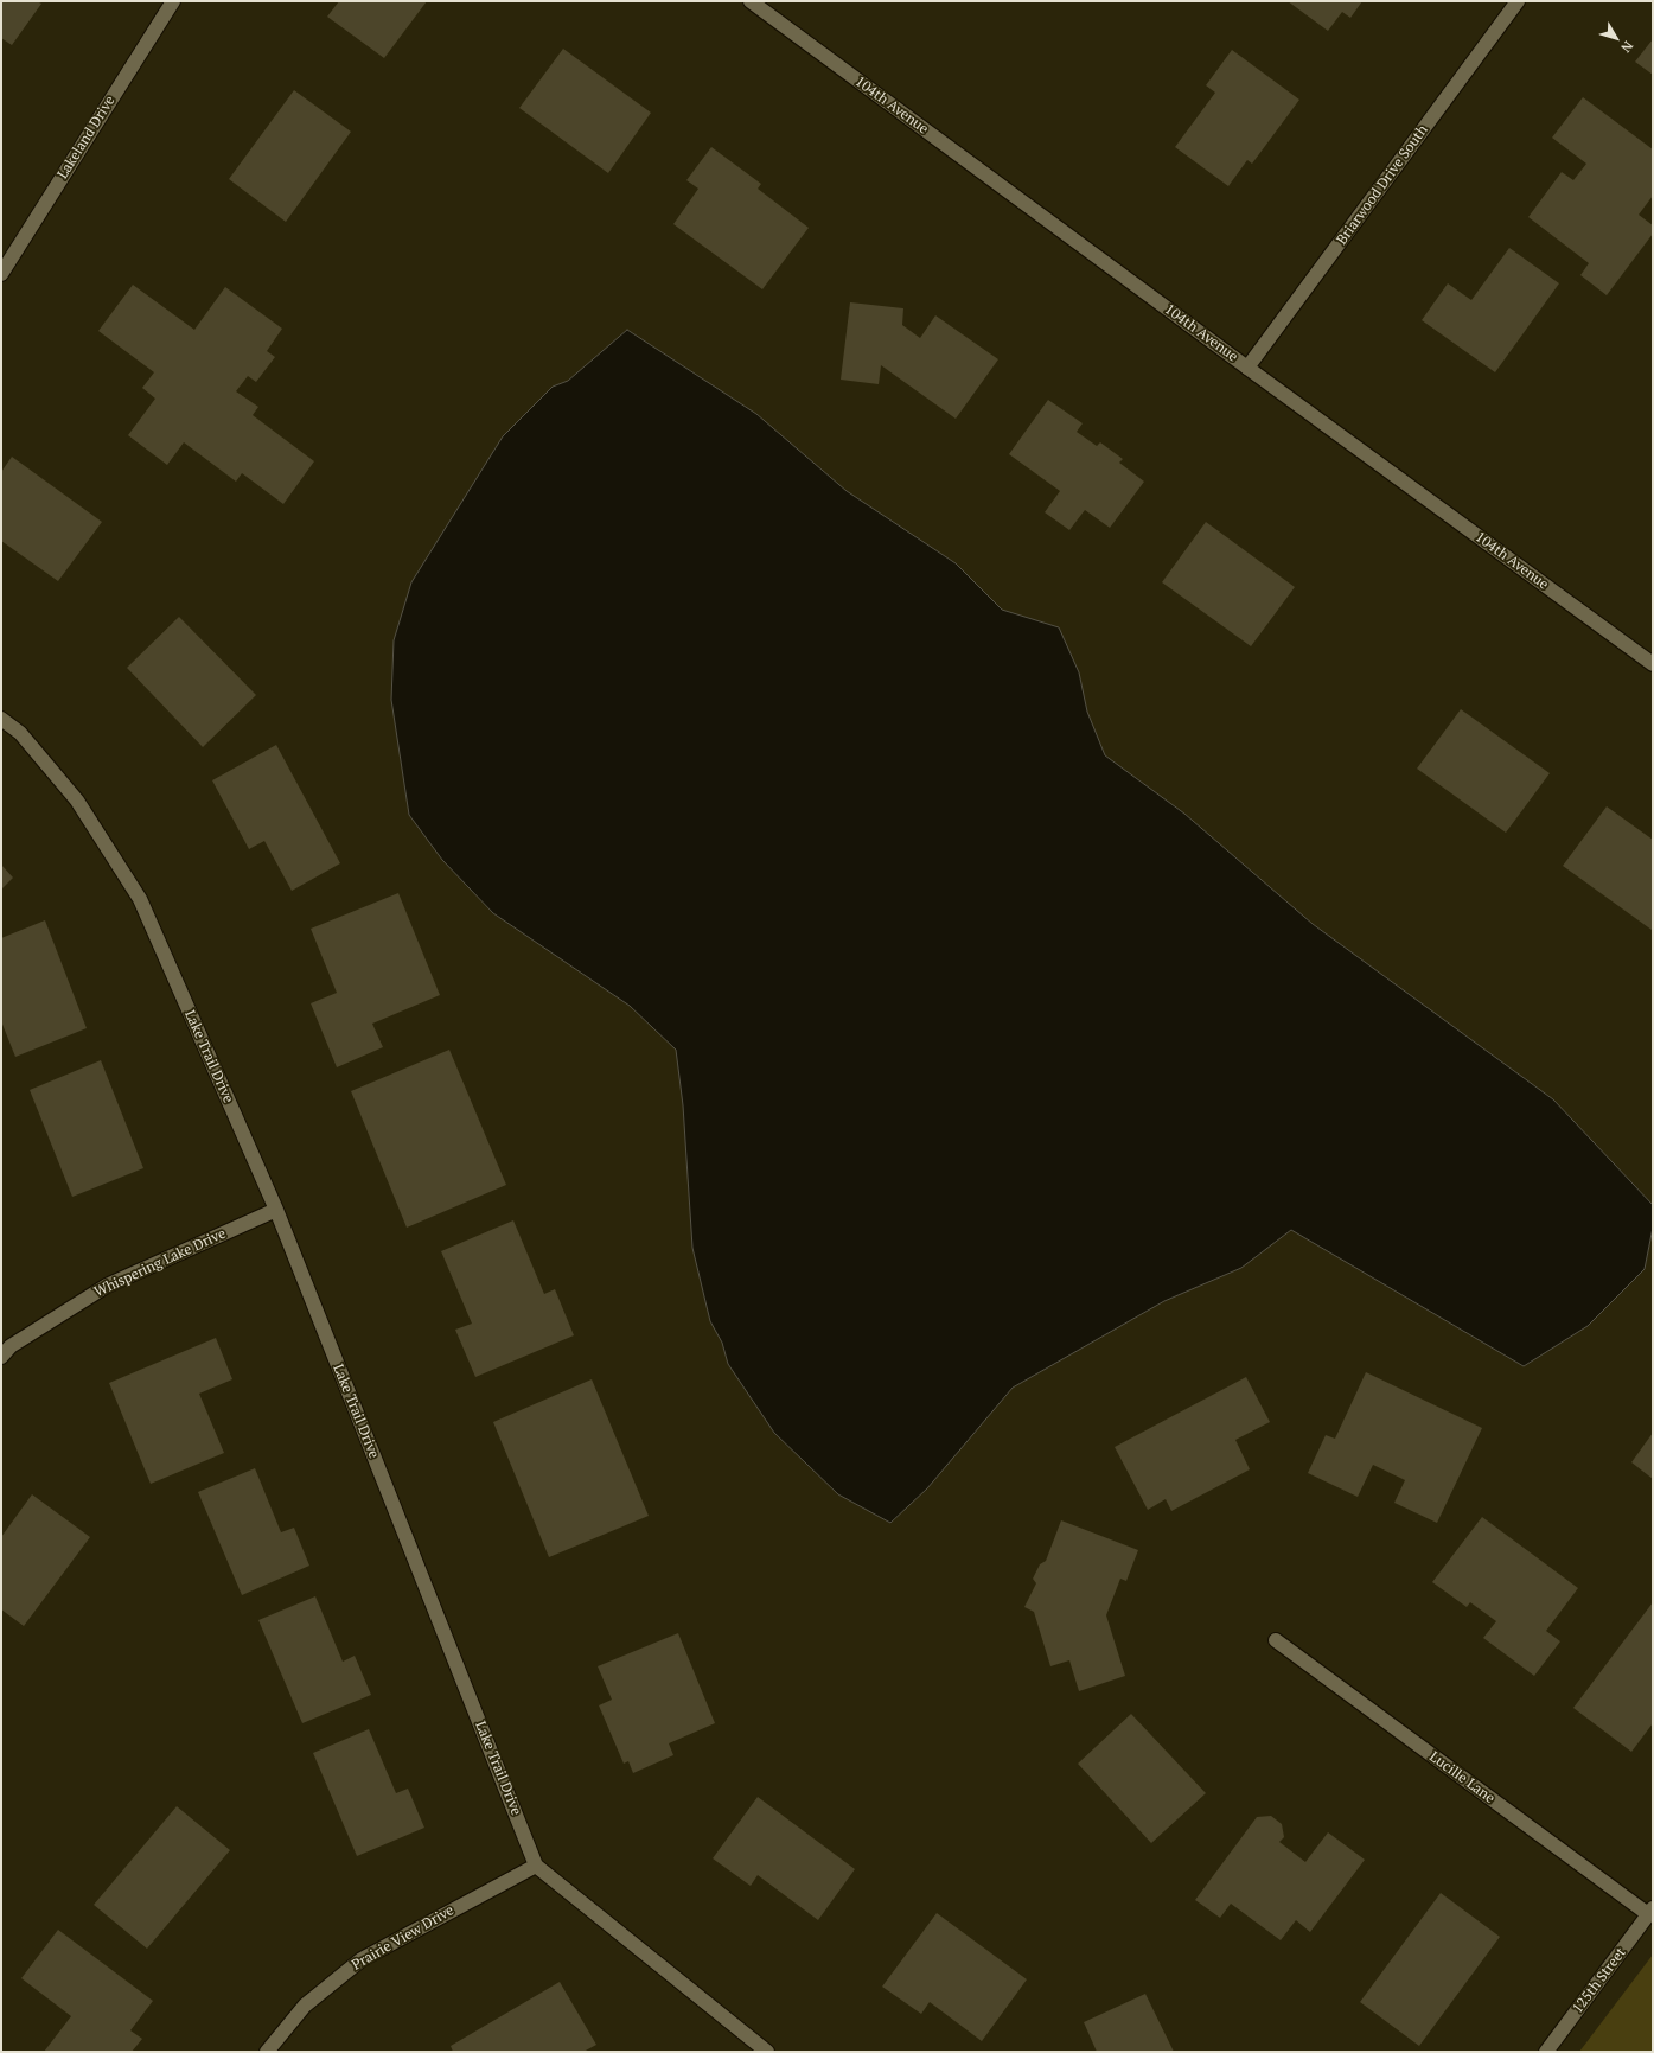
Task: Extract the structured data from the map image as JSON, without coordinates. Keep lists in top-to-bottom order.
{
  "streets": {
    "street": [
      "104th Avenue",
      "Lakeland Drive",
      "Briarwood Drive South",
      "Lake Trail Drive",
      "Whispering Lake Drive",
      "Lucille Lane",
      "Prairie View Drive",
      "125th Street"
    ]
  },
  "crossings": [
    ["104th Avenue", "Briarwood Drive South"],
    ["Lake Trail Drive", "Whispering Lake Drive"],
    ["Lake Trail Drive", "Prairie View Drive"],
    ["Lucille Lane", "125th Street"]
  ],
  "north": "bottom right"
}
